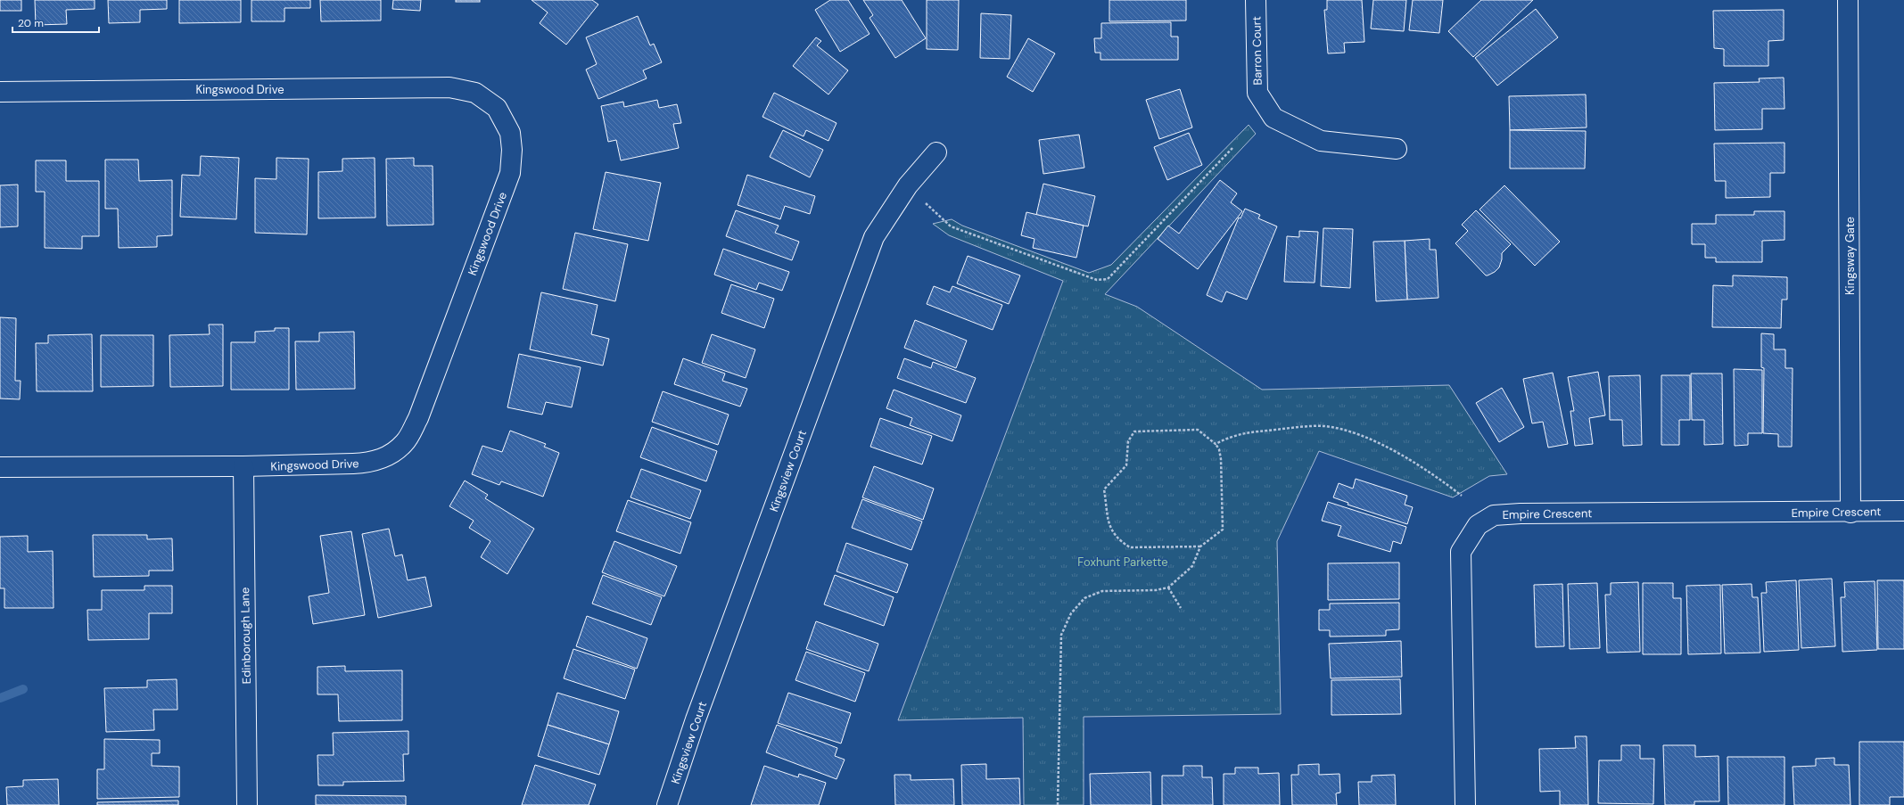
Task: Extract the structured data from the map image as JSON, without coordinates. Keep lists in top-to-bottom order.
{
  "streets": {
    "street": [
      "Barron Court",
      "Kingswood Drive",
      "Kingsway Gate",
      "Kingsview Court",
      "Empire Crescent",
      "Edinborough Lane"
    ]
  },
  "crossings": [
    ["Kingswood Drive", "Edinborough Lane"],
    ["Kingsway Gate", "Empire Crescent"]
  ],
  "parks": ["Foxhunt Parkette"],
  "scale_bar": "20 m"
}
